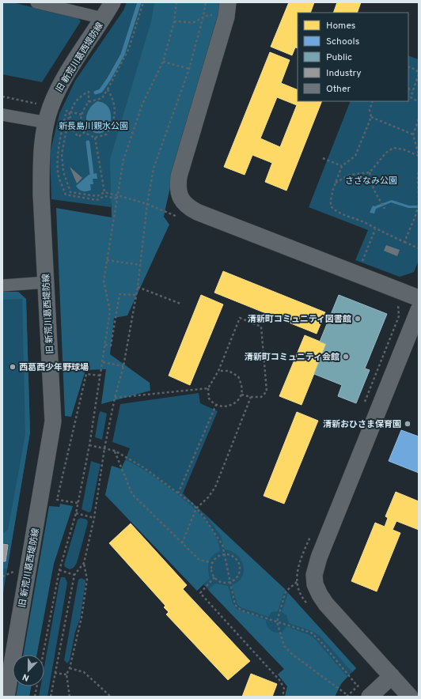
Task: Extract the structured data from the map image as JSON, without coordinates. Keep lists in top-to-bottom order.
{
  "streets": {
    "street": ["旧 新荒川葛西堤防線"]
  },
  "parks": ["新長島川親水公園", "さざなみ公園"],
  "places": [
    "清新町コミュニティ図書館",
    "清新町コミュニティ会館",
    "西葛西少年野球場",
    "清新おひさま保育園"
  ],
  "legend": [
    "Homes",
    "Schools",
    "Public",
    "Industry",
    "Other"
  ],
  "north": "bottom"
}
